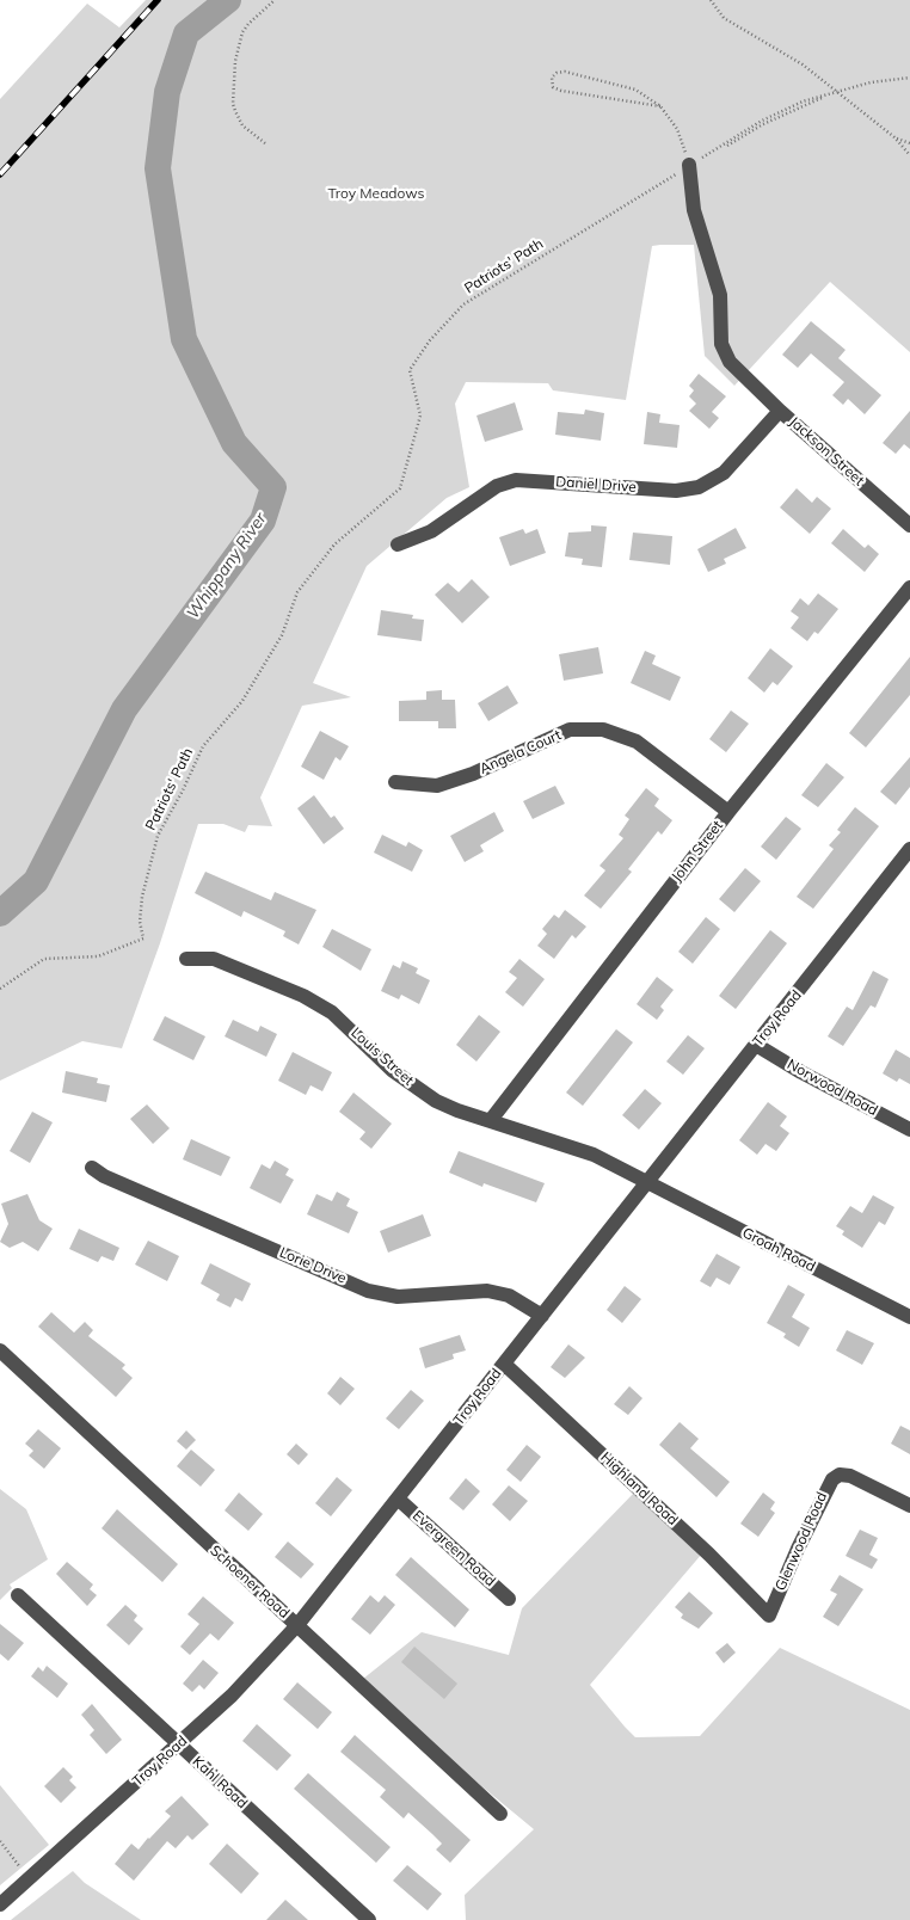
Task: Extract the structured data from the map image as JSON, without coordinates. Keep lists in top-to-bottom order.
{
  "streets": {
    "street": [
      "Jackson Street",
      "Daniel Drive",
      "Angela Court",
      "John Street",
      "Troy Road",
      "Louis Street",
      "Norwood Road",
      "Groah Road",
      "Lorie Drive",
      "Highland Road",
      "Glenwood Road",
      "Evergreen Road",
      "Schoener Road",
      "Kahl Road"
    ],
    "path": ["Patriots' Path"]
  },
  "crossings": [
    ["Patriots' Path", "Jackson Street"],
    ["Jackson Street", "Daniel Drive"],
    ["Angela Court", "John Street"],
    ["John Street", "Louis Street"],
    ["Troy Road", "Louis Street"],
    ["Troy Road", "Norwood Road"],
    ["Troy Road", "Groah Road"],
    ["Troy Road", "Lorie Drive"],
    ["Troy Road", "Highland Road"],
    ["Troy Road", "Evergreen Road"],
    ["Troy Road", "Schoener Road"],
    ["Troy Road", "Kahl Road"],
    ["Louis Street", "Groah Road"],
    ["Highland Road", "Glenwood Road"]
  ],
  "water": ["Whippany River"],
  "parks": ["Troy Meadows"]
}
